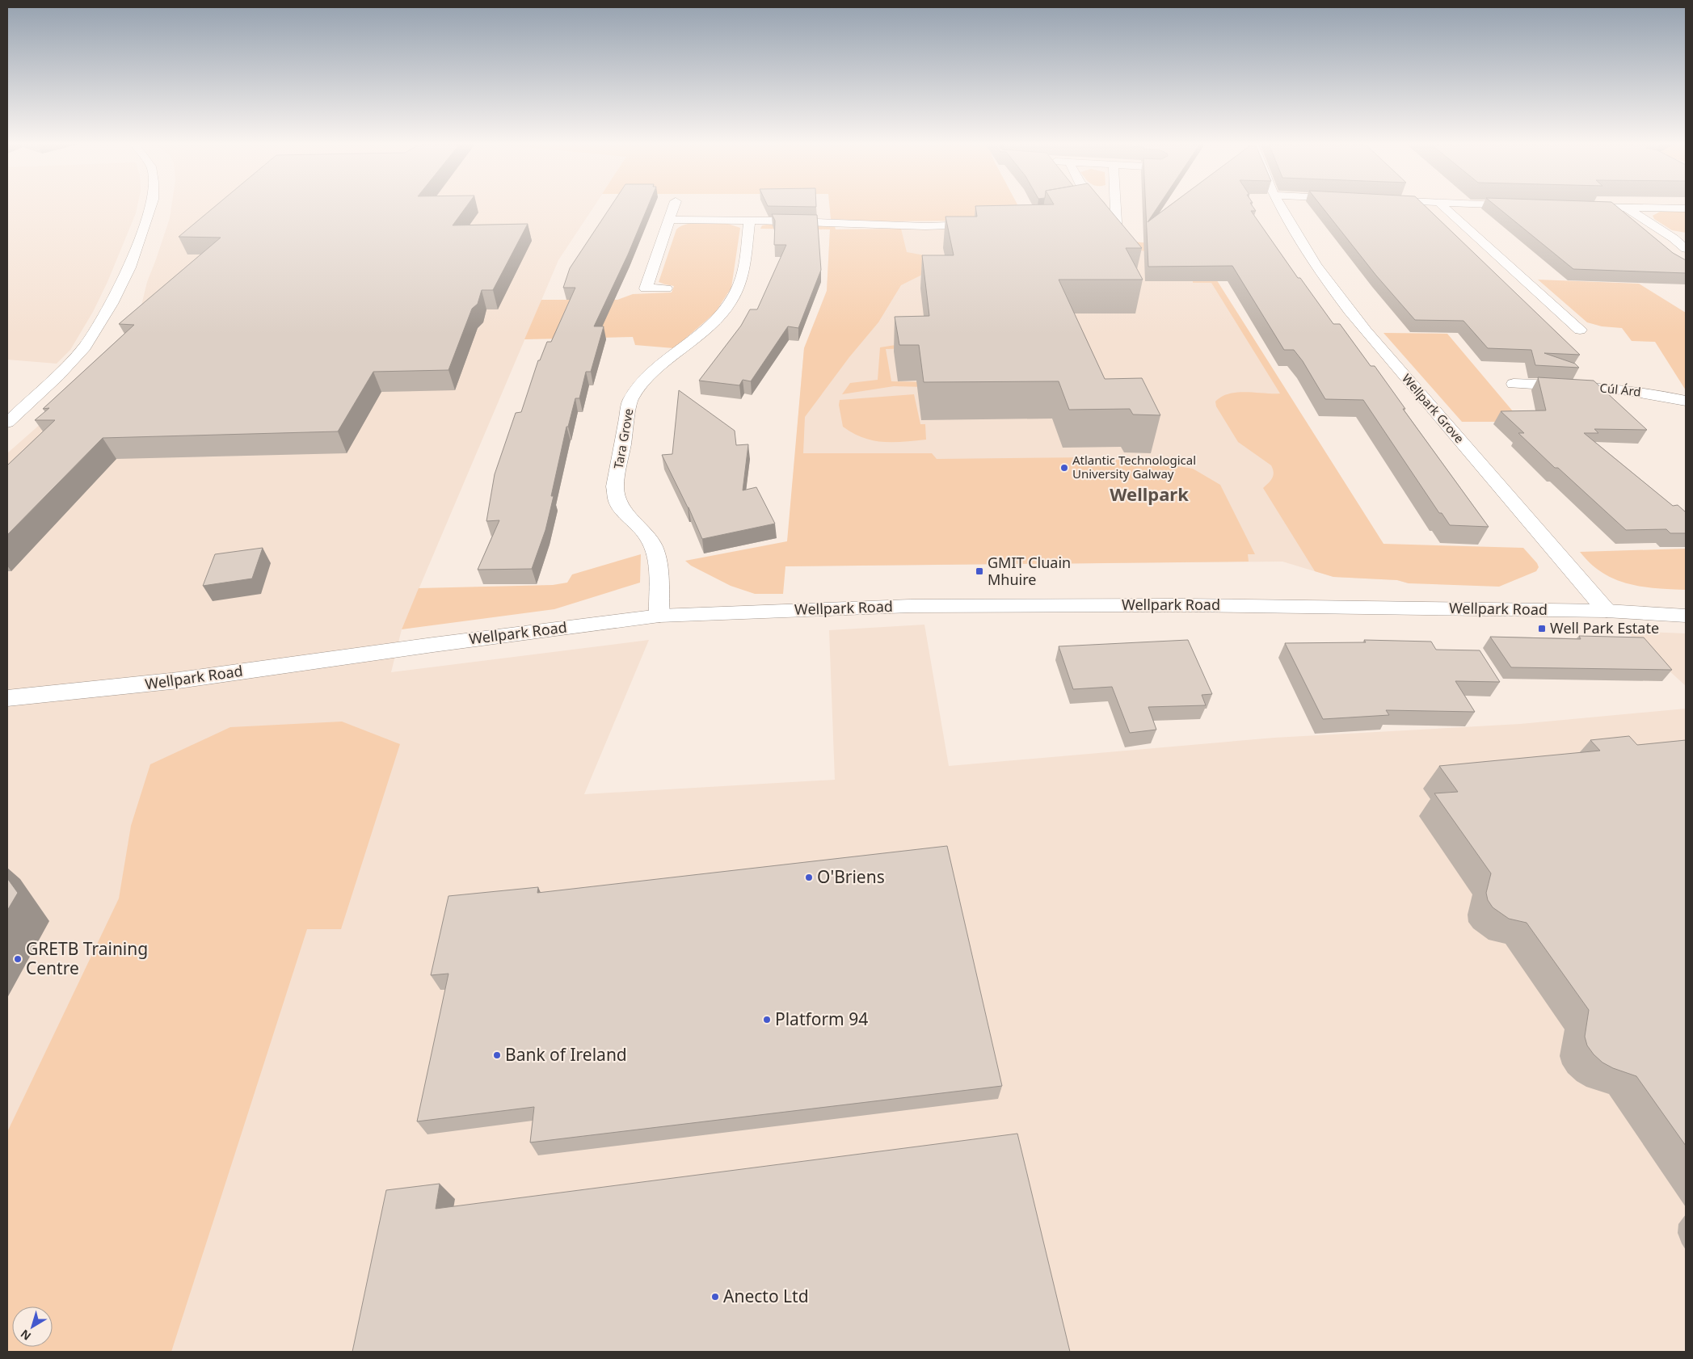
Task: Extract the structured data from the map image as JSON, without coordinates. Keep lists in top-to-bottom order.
{
  "streets": {
    "street": [
      "Cúl Árd",
      "Wellpark Grove",
      "Tara Grove",
      "Wellpark Road"
    ]
  },
  "crossings": [
    ["Wellpark Grove", "Wellpark Road"],
    ["Tara Grove", "Wellpark Road"]
  ],
  "districts": ["Wellpark"],
  "places": {
    "other": [
      "Atlantic Technological University Galway",
      "O'Briens",
      "GRETB Training Centre",
      "Platform 94",
      "Bank of Ireland",
      "Anecto Ltd"
    ],
    "transit": ["GMIT Cluain Mhuire", "Well Park Estate"]
  },
  "north": "bottom left"
}
